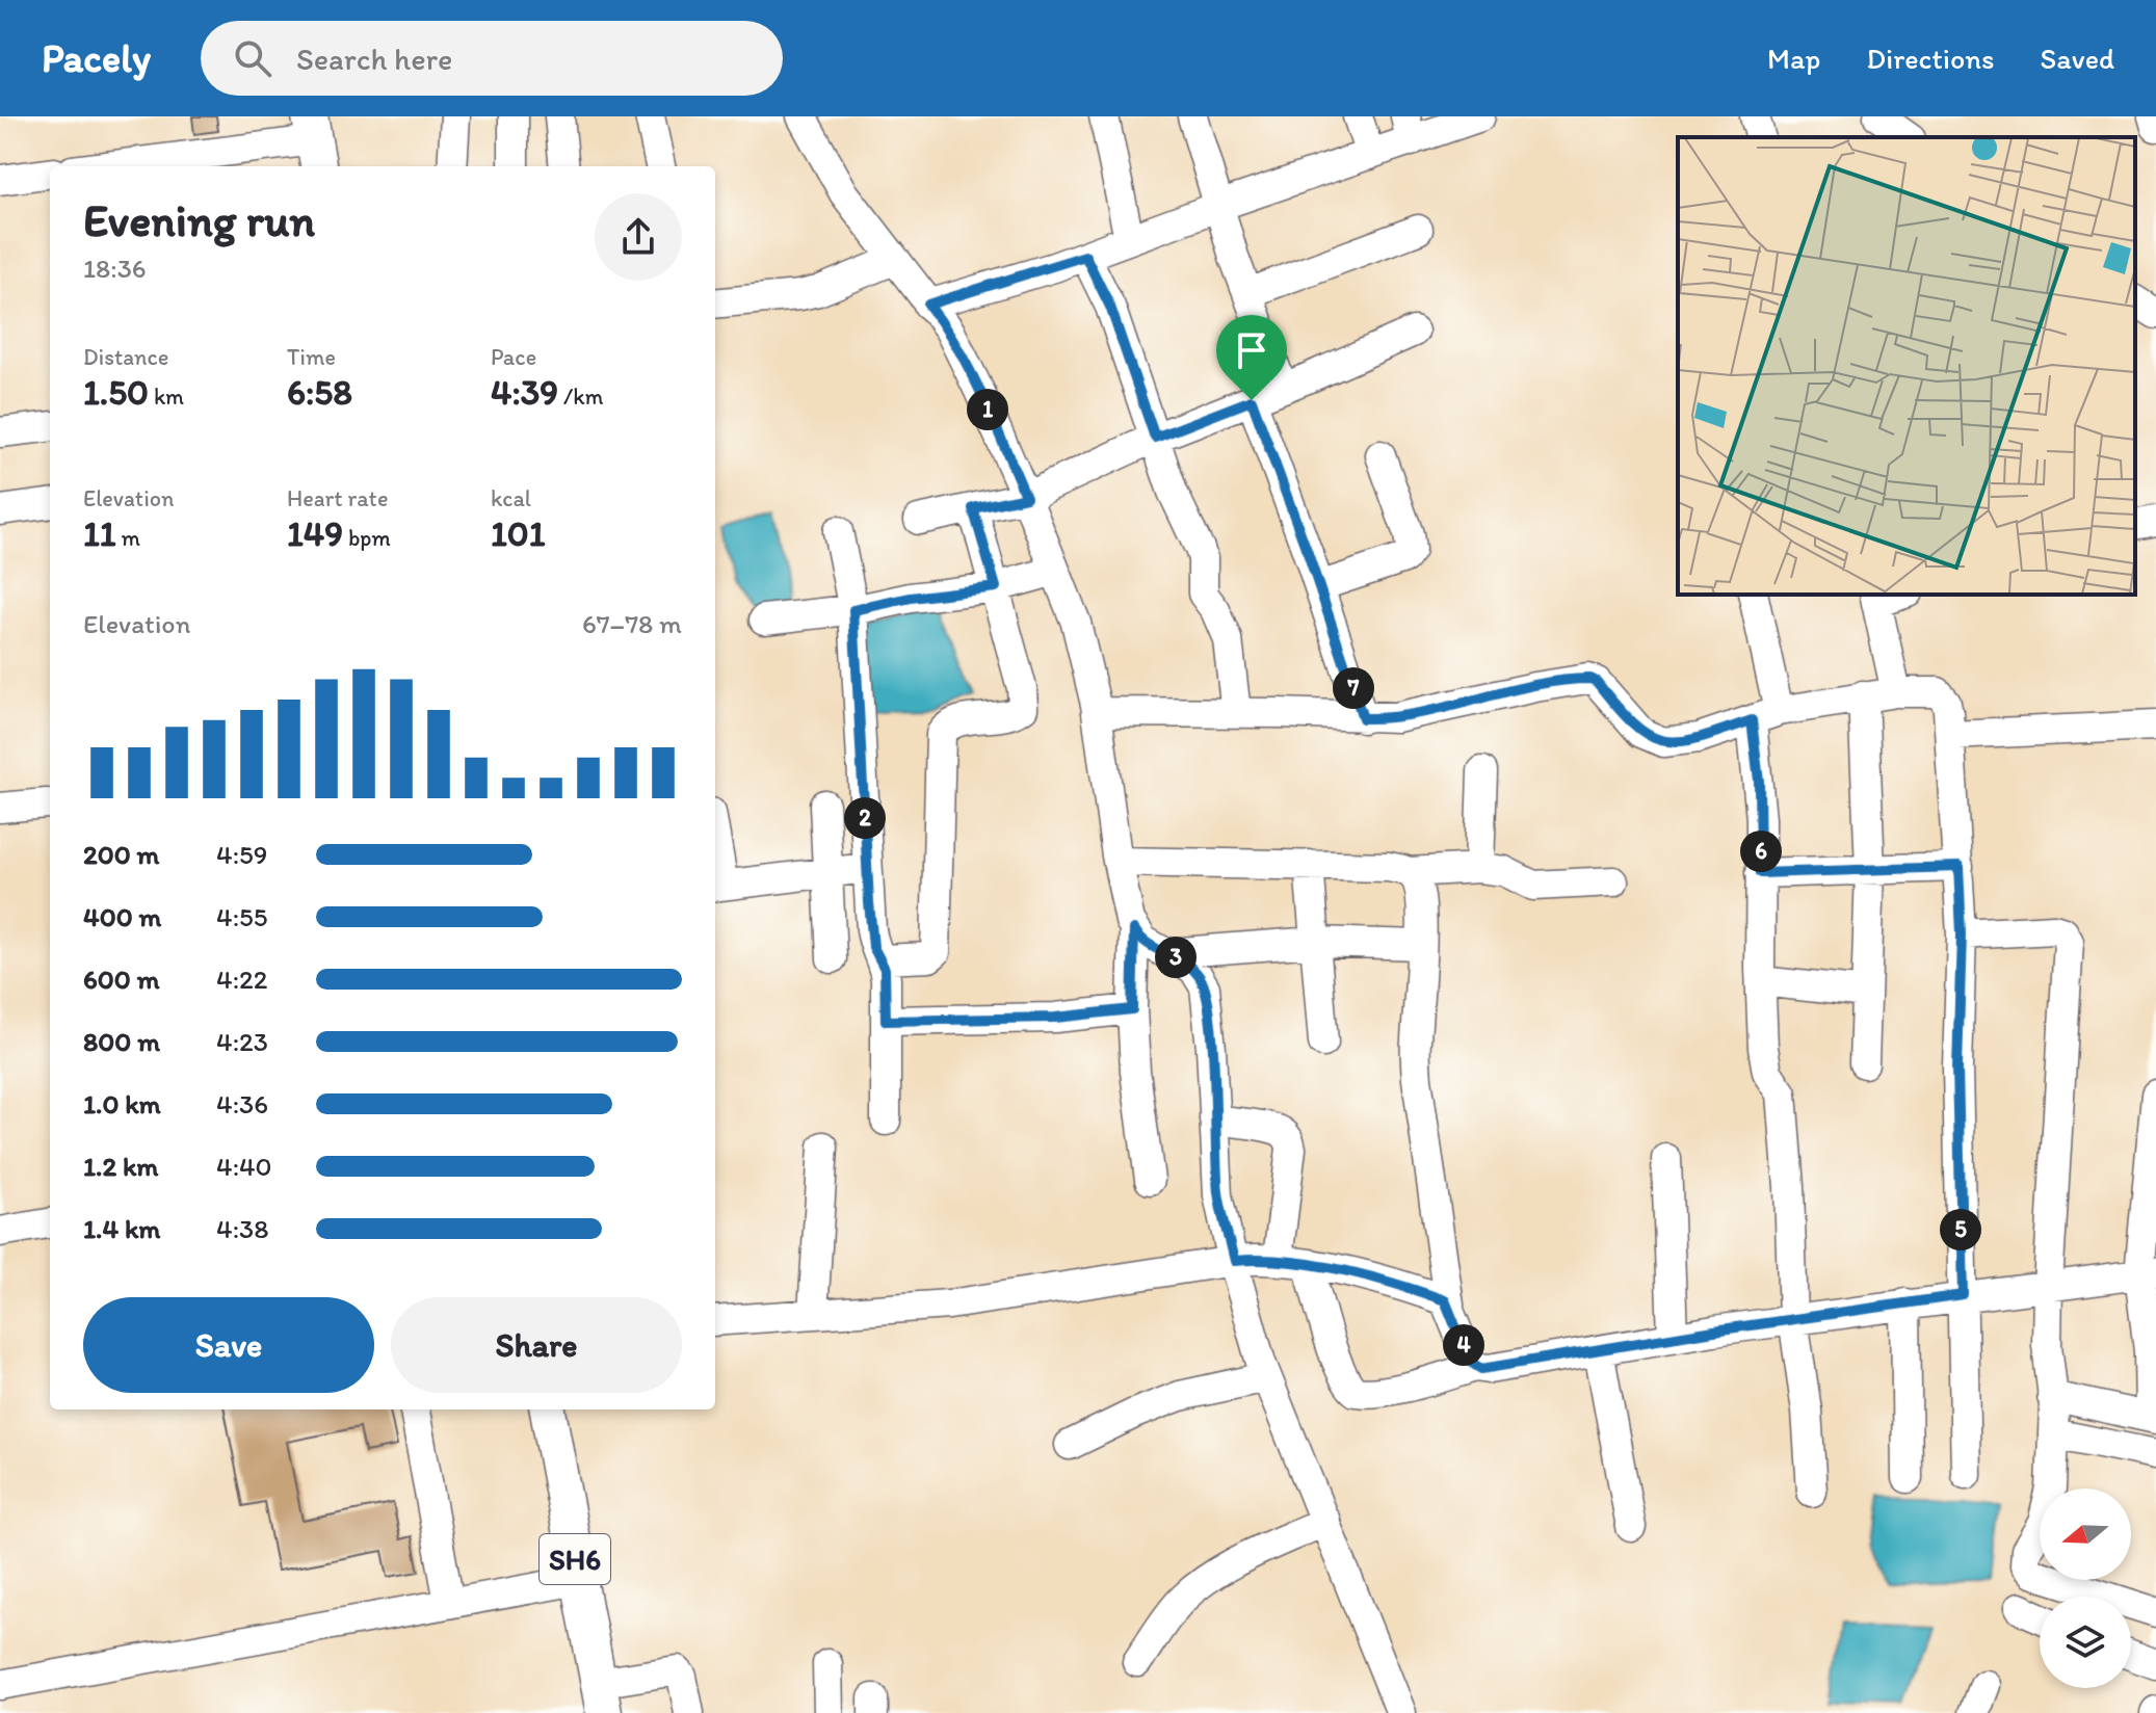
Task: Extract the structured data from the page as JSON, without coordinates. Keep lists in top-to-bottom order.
{
  "streets": {
    "main road": ["SH6"]
  },
  "north": "left",
  "page": {
    "header": "Pacely",
    "search": "Search here",
    "nav": ["Map", "Directions", "Saved"],
    "heading": ["Evening run", "18:36"],
    "stats": [
      ["Distance", "1.50 km"],
      ["Time", "6:58"],
      ["Pace", "4:39 /km"],
      ["Elevation", "11 m"],
      ["Heart rate", "149 bpm"],
      ["kcal", "101"]
    ],
    "pins": [
      "1",
      "7",
      "2",
      "6",
      "3",
      "5",
      "4"
    ],
    "chart": ["Elevation", "67–78 m"],
    "list": [
      {
        "name": "200 m",
        "note": "4:59"
      },
      {
        "name": "400 m",
        "note": "4:55"
      },
      {
        "name": "600 m",
        "note": "4:22"
      },
      {
        "name": "800 m",
        "note": "4:23"
      },
      {
        "name": "1.0 km",
        "note": "4:36"
      },
      {
        "name": "1.2 km",
        "note": "4:40"
      },
      {
        "name": "1.4 km",
        "note": "4:38"
      }
    ],
    "buttons": ["Save", "Share"]
  }
}
